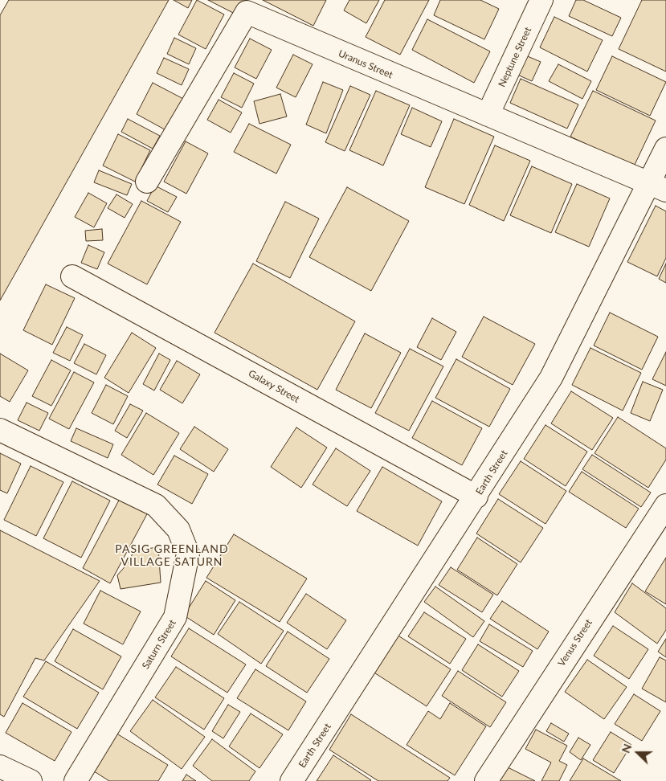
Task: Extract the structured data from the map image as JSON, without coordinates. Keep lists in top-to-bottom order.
{
  "streets": {
    "street": [
      "Neptune Street",
      "Uranus Street",
      "Galaxy Street",
      "Earth Street",
      "Venus Street",
      "Saturn Street"
    ]
  },
  "crossings": [
    ["Neptune Street", "Uranus Street"],
    ["Uranus Street", "Earth Street"],
    ["Galaxy Street", "Earth Street"]
  ],
  "districts": ["PASIG GREENLAND VILLAGE SATURN"],
  "north": "left"
}
